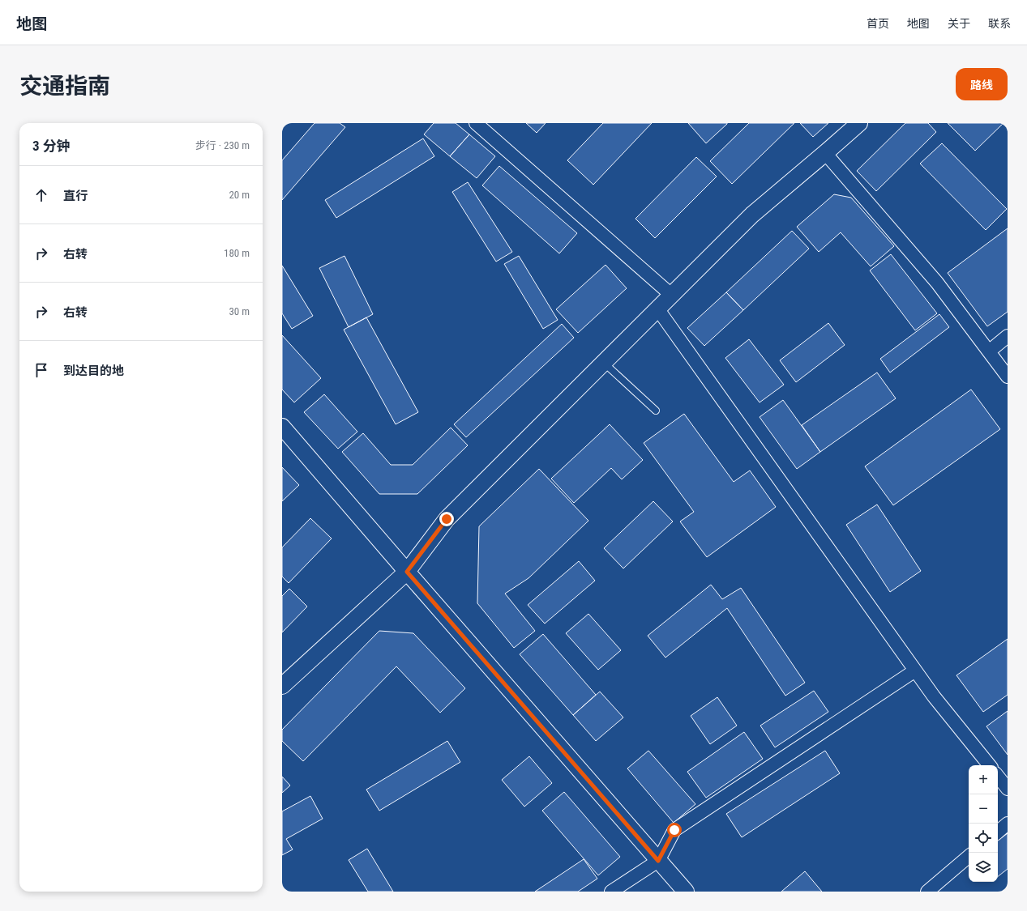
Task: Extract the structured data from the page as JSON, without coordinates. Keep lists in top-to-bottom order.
{
  "page": {
    "header": "地图",
    "nav": [
      "首页",
      "地图",
      "关于",
      "联系"
    ],
    "title": "交通指南",
    "buttons": "路线",
    "heading": ["3 分钟", "步行 · 230 m"],
    "list": [
      ["直行", "20 m"],
      ["右转", "180 m"],
      ["右转", "30 m"],
      "到达目的地"
    ],
    "map_buttons": ["+", "−"]
  }
}
